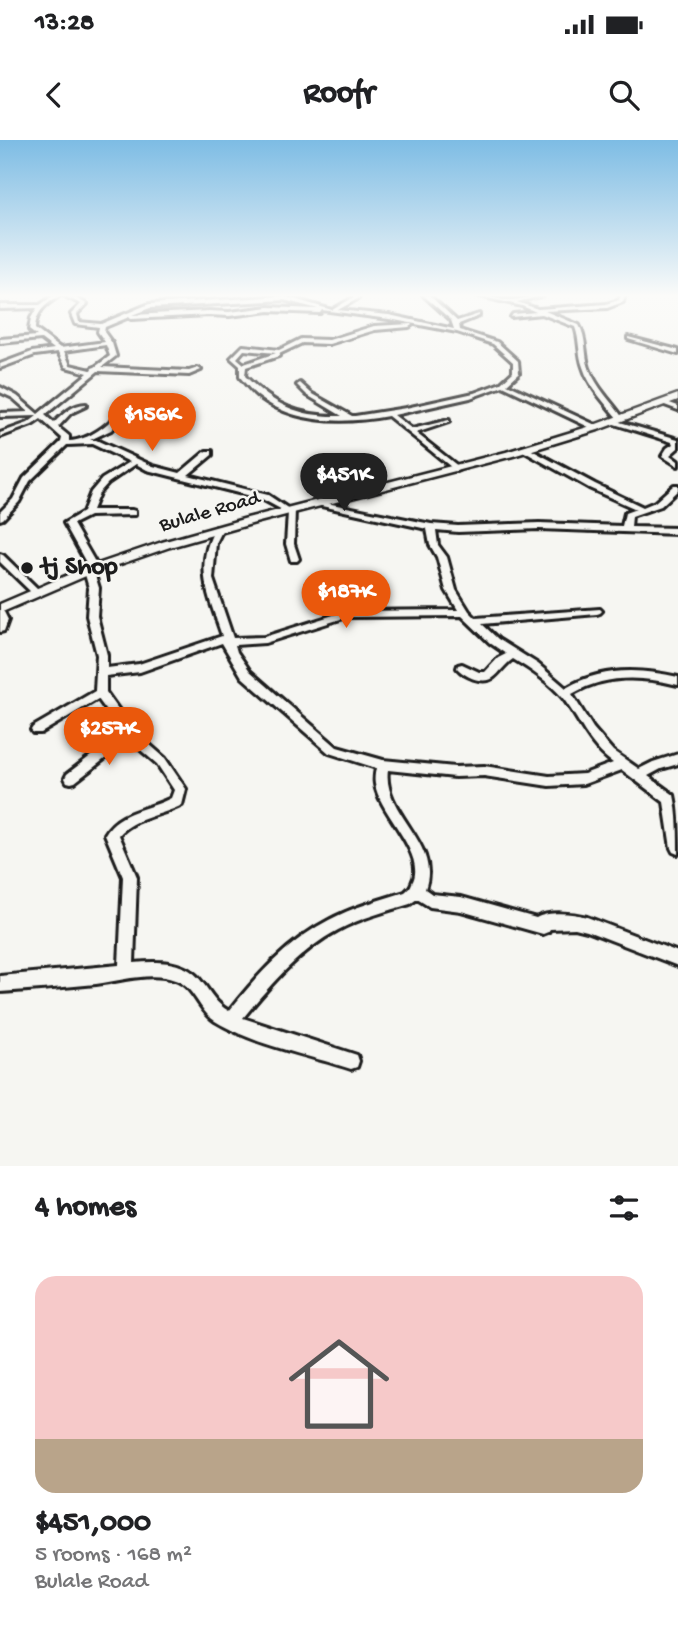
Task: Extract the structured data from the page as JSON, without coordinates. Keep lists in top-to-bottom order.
{
  "streets": {
    "street": ["Bulale Road"]
  },
  "places": ["tj Shop"],
  "page": {
    "status": "13:28",
    "header": "Roofr",
    "price": [
      "$156K",
      "$451K",
      "$187K",
      "$257K"
    ],
    "heading": "4 homes",
    "list": [
      {
        "name": "$451,000",
        "note": "5 rooms · 168 m² · Bulale Road"
      }
    ]
  }
}
